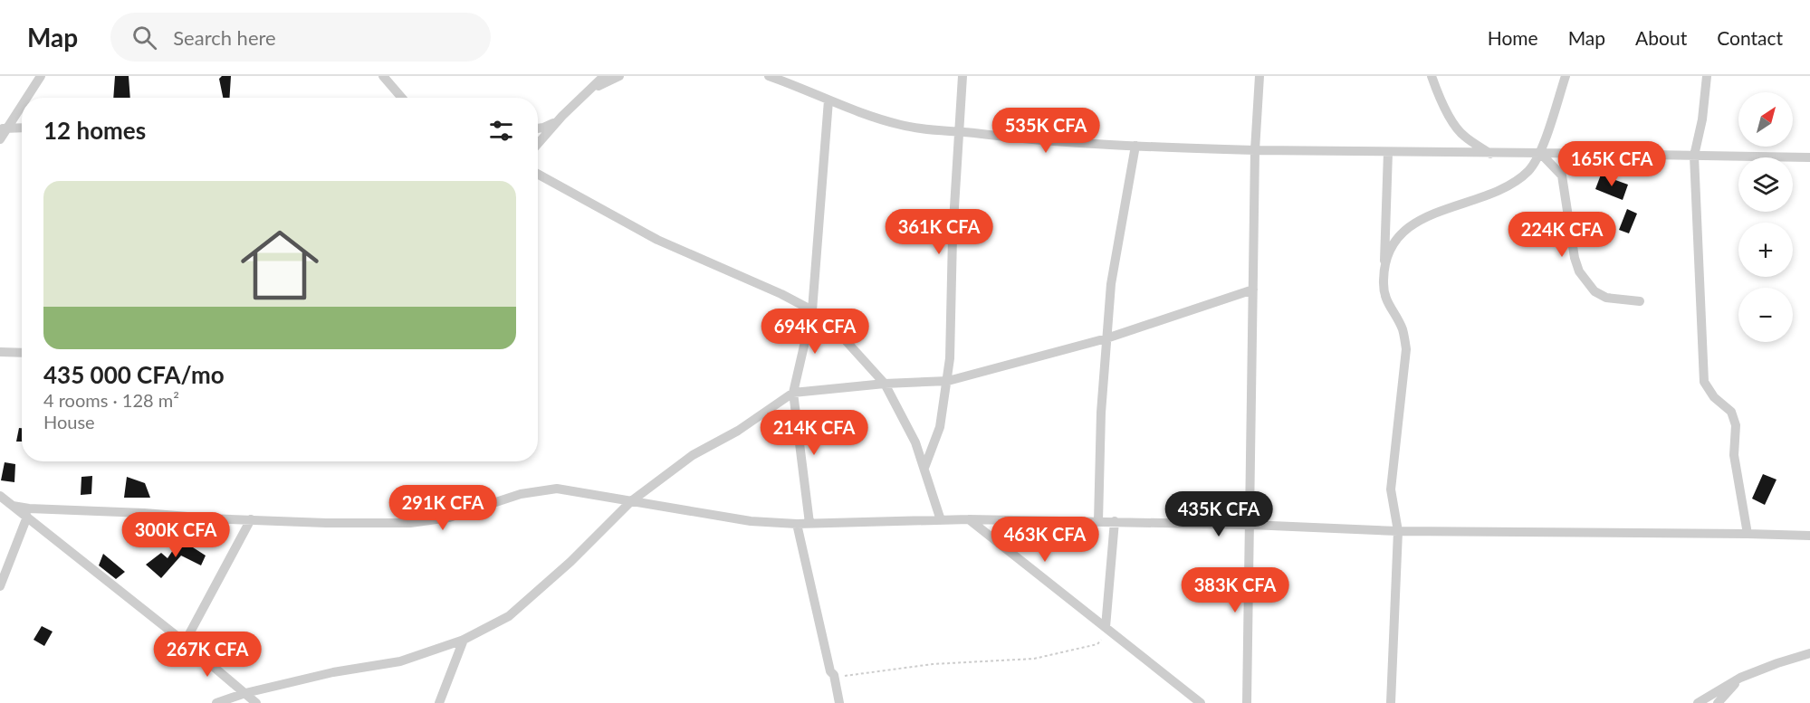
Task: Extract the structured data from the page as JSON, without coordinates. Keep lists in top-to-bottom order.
{
  "north": "top right",
  "page": {
    "header": "Map",
    "search": "Search here",
    "nav": [
      "Home",
      "Map",
      "About",
      "Contact"
    ],
    "map_buttons": ["+", "−"],
    "heading": "12 homes",
    "price": [
      "535K CFA",
      "165K CFA",
      "361K CFA",
      "224K CFA",
      "694K CFA",
      "214K CFA",
      "291K CFA",
      "435K CFA",
      "300K CFA",
      "463K CFA",
      "383K CFA",
      "267K CFA"
    ],
    "list": [
      {
        "name": "435 000 CFA/mo",
        "note": "4 rooms · 128 m² · House"
      }
    ]
  }
}
